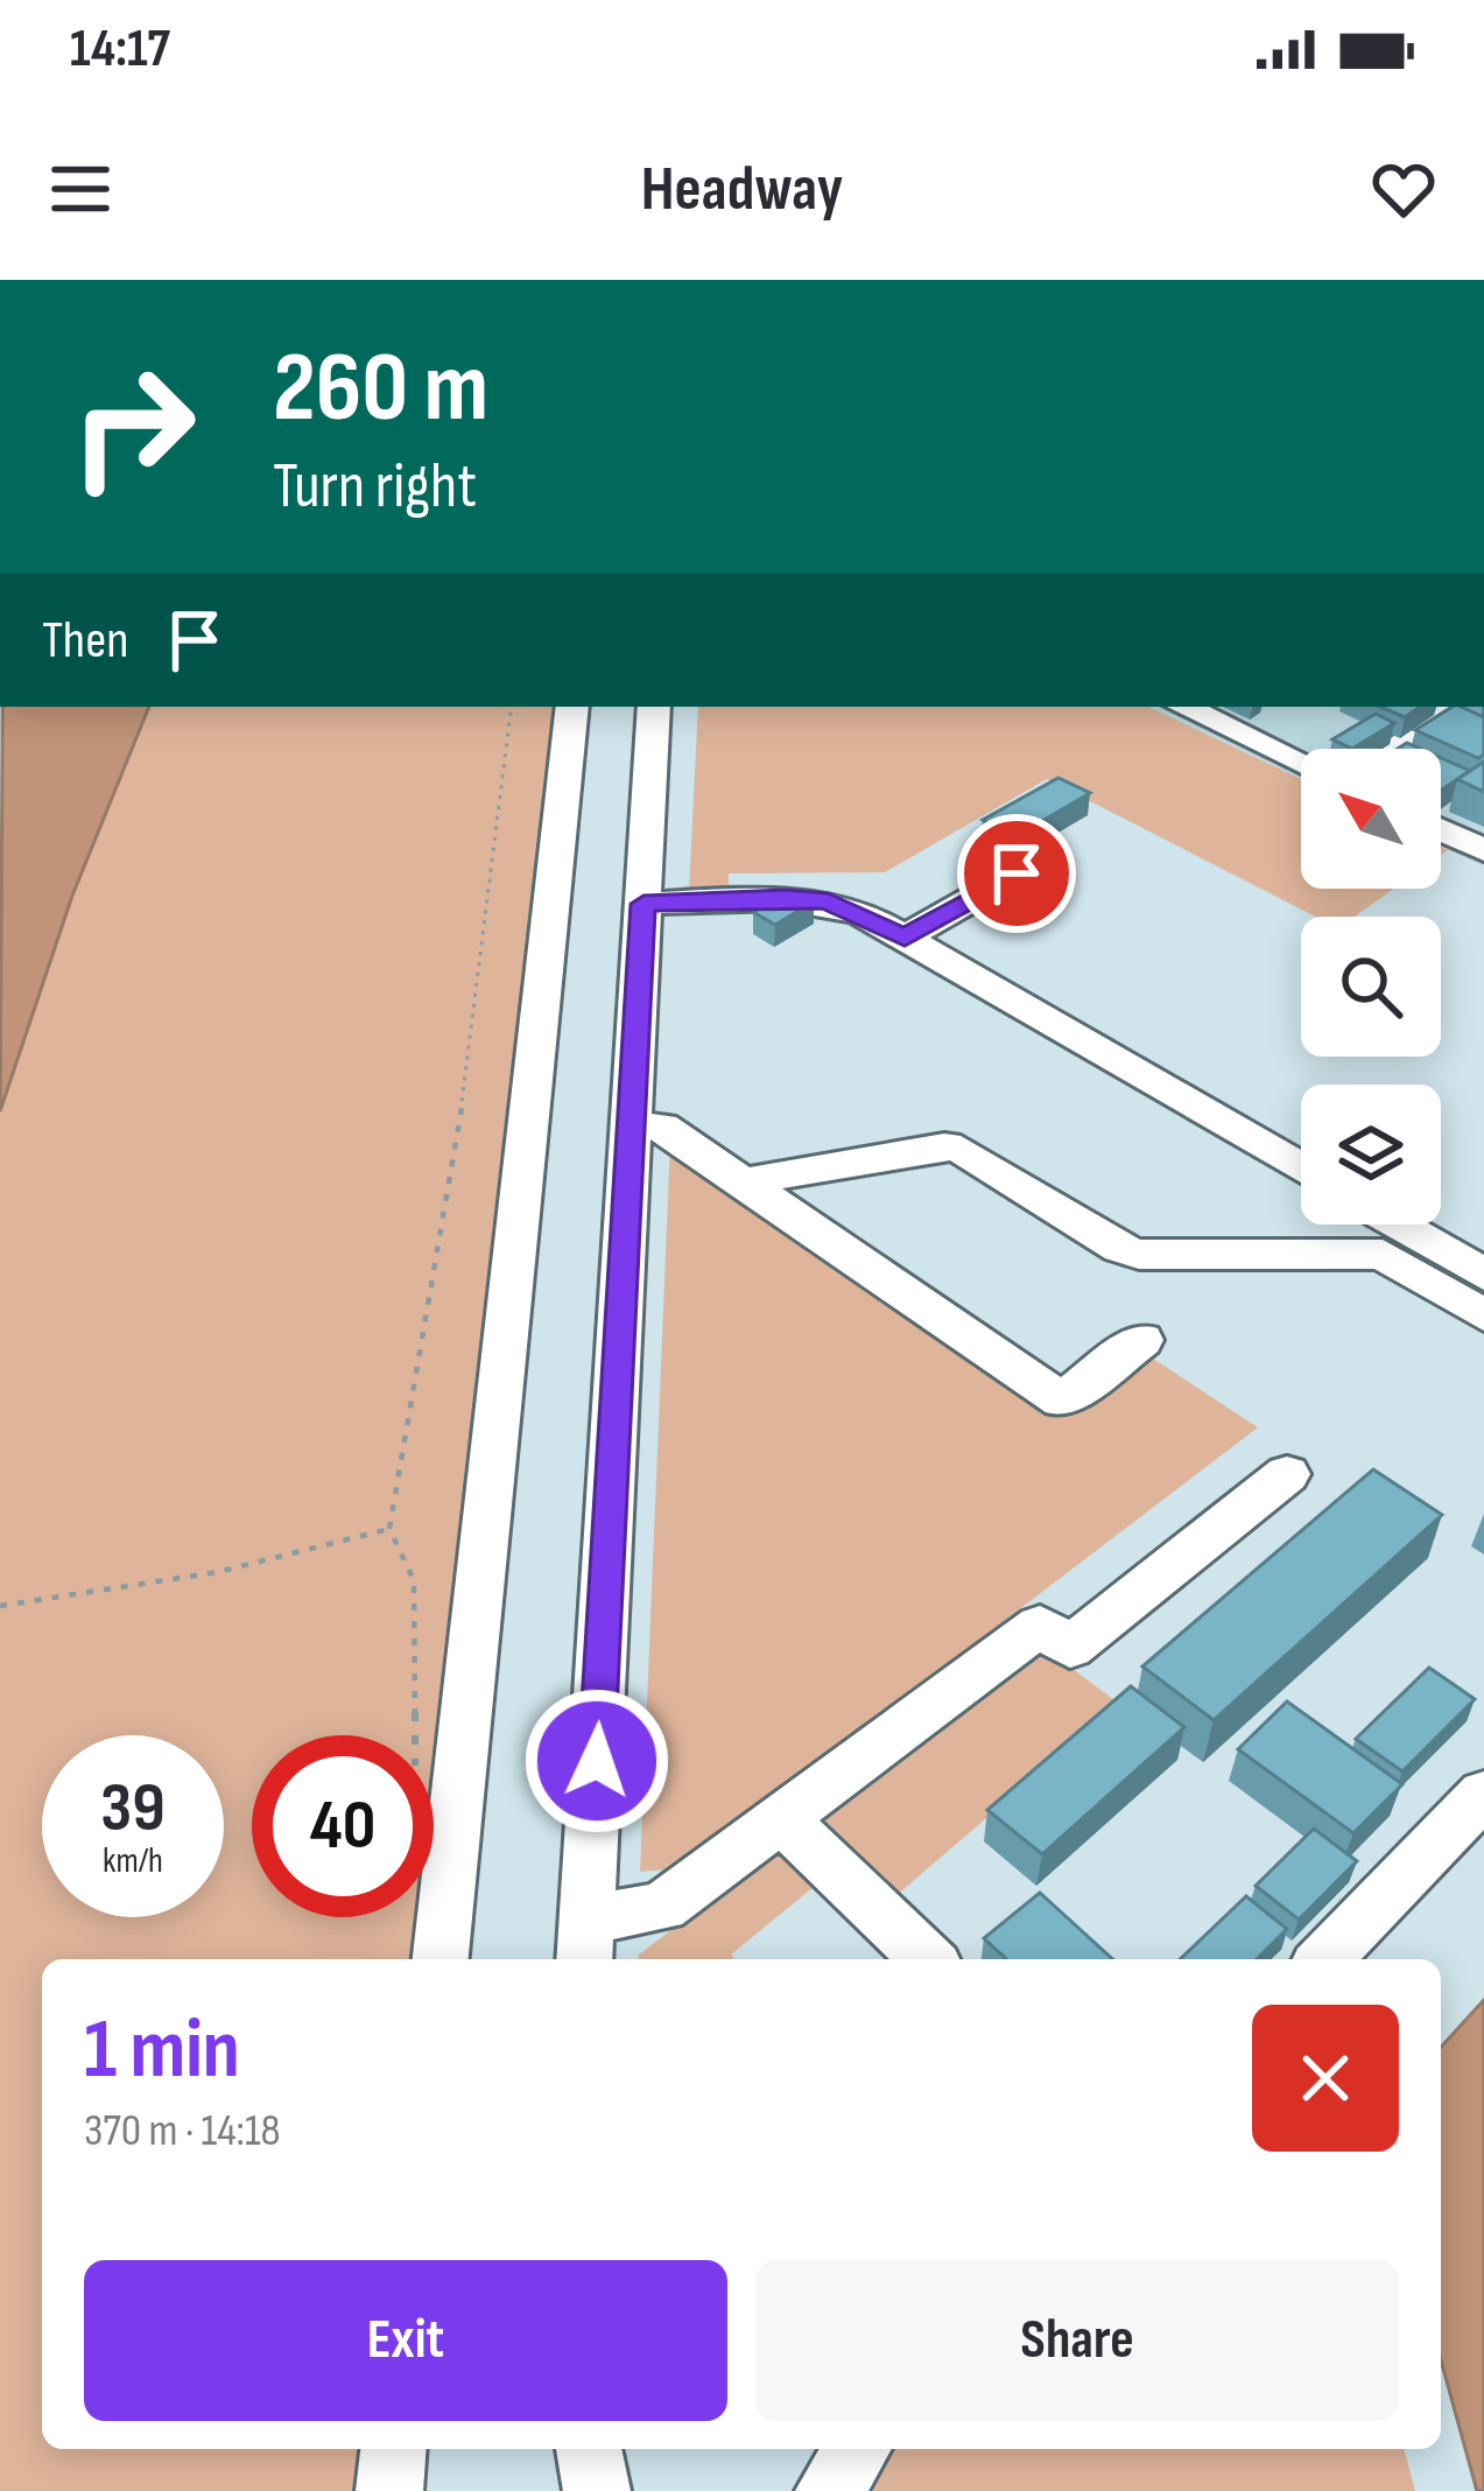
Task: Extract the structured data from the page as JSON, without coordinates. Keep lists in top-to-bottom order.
{
  "north": "top left",
  "page": {
    "status": "14:17",
    "header": "Headway",
    "turn": ["260 m", "Turn right"],
    "then": "Then",
    "speed": "39 km/h",
    "limit": "40",
    "heading": ["1 min", "370 m · 14:18"],
    "buttons": ["Exit", "Share"]
  }
}
